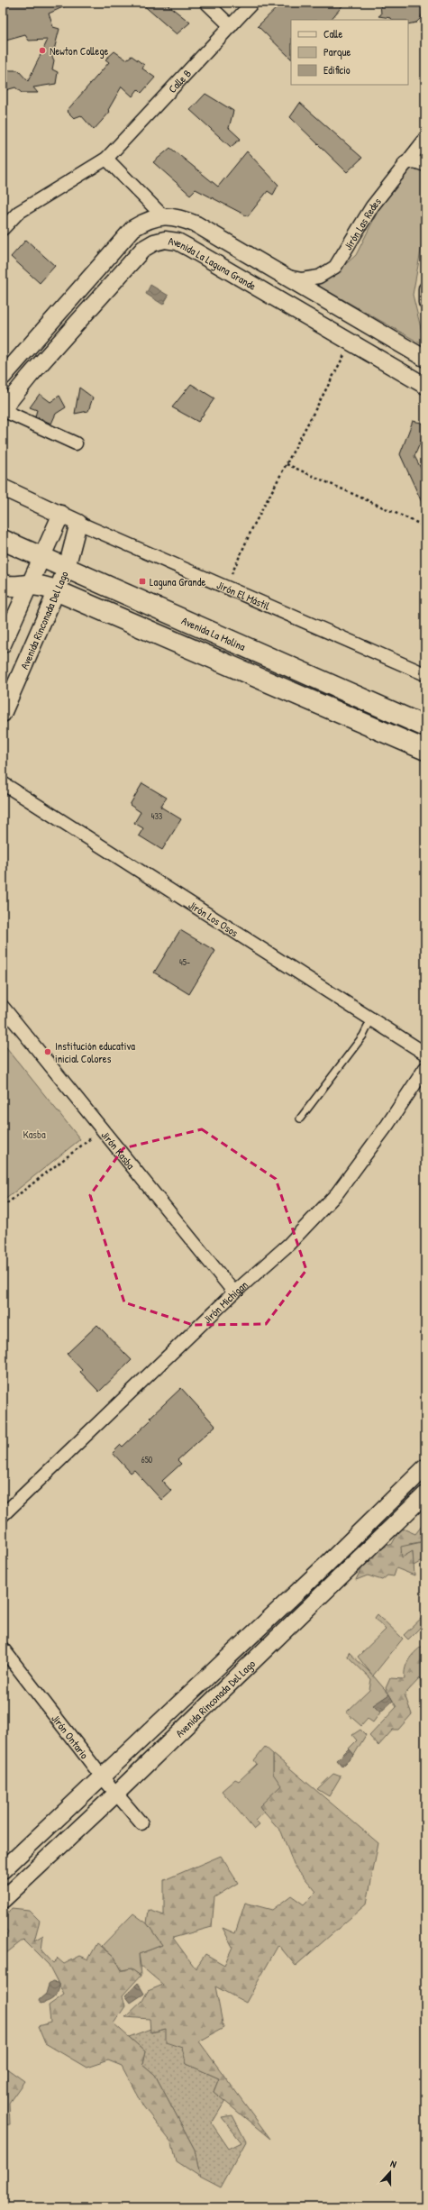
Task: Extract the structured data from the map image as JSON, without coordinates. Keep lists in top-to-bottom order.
{
  "streets": {
    "main road": ["Avenida La Molina"],
    "street": [
      "Calle B",
      "Jirón Las Redes",
      "Avenida La Laguna Grande",
      "Jirón El Mástil",
      "Avenida Rinconada Del Lago",
      "Jirón Los Osos",
      "Jirón Kasba",
      "Jirón Michigan",
      "Jirón Ontario"
    ]
  },
  "crossings": [
    ["Jirón Las Redes", "Avenida La Laguna Grande"],
    ["Jirón El Mástil", "Avenida Rinconada Del Lago"],
    ["Avenida Rinconada Del Lago", "Avenida La Molina"],
    ["Avenida Rinconada Del Lago", "Jirón Ontario"],
    ["Jirón Kasba", "Jirón Michigan"]
  ],
  "parks": ["Kasba"],
  "places": {
    "other": ["Newton College", "Institución educativa inicial Colores"],
    "transit": ["Laguna Grande"]
  },
  "house_numbers": ["433", "45-", "650"],
  "legend": ["Calle", "Parque", "Edificio"],
  "north": "top"
}
